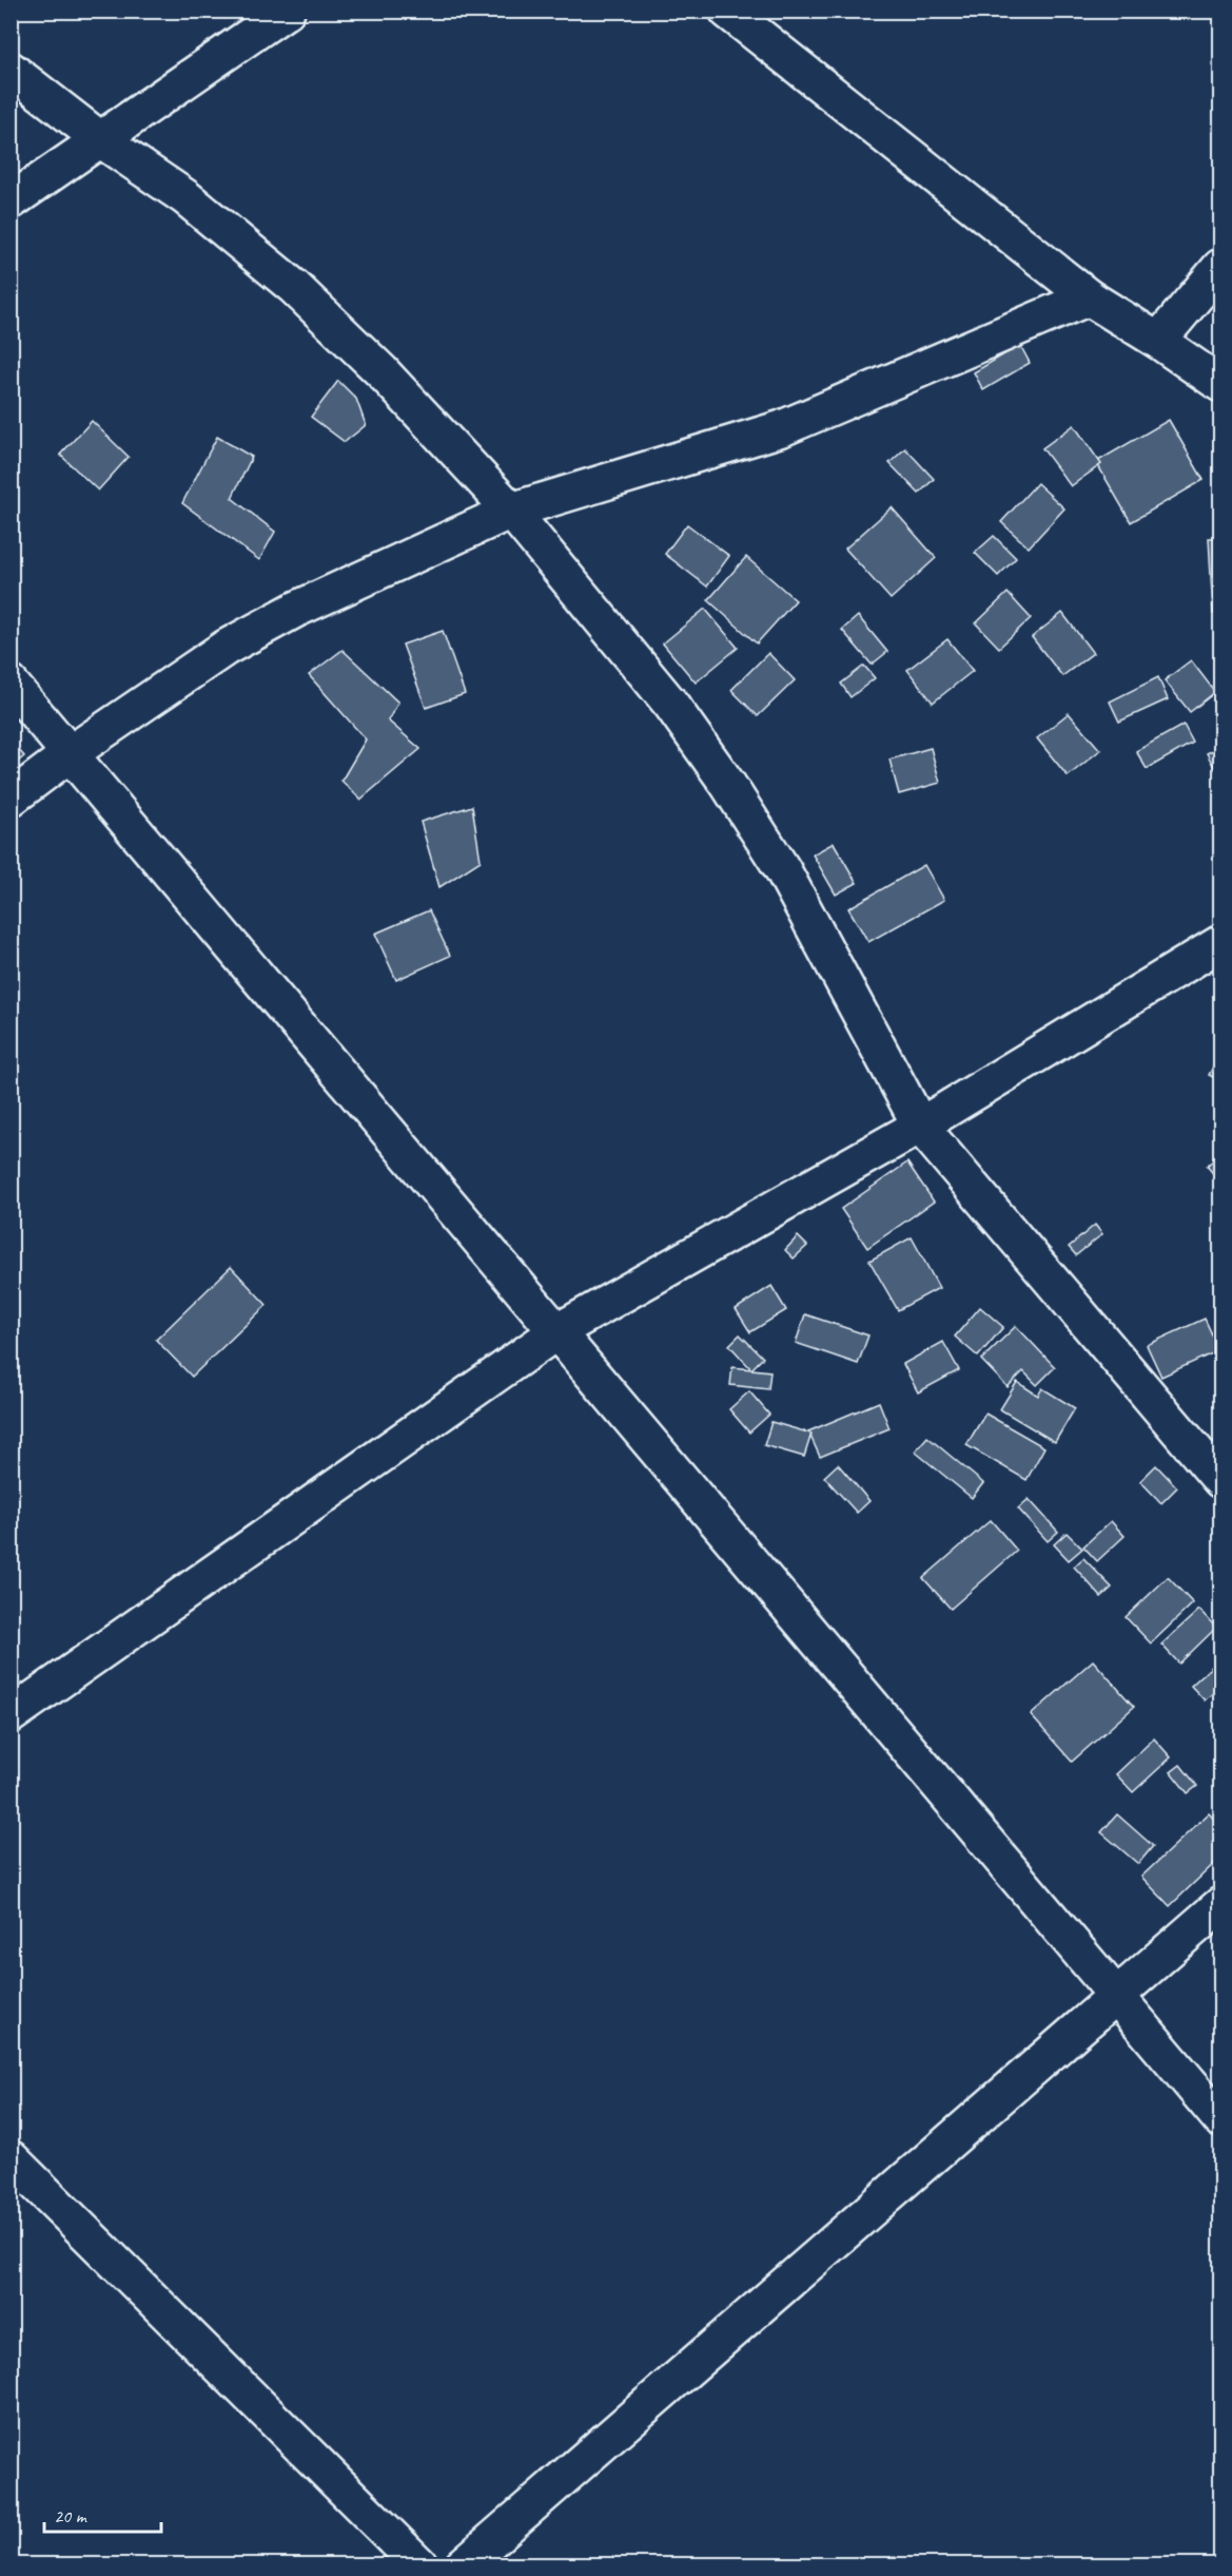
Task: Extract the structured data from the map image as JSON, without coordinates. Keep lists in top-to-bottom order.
{
  "scale_bar": "20 m"
}
